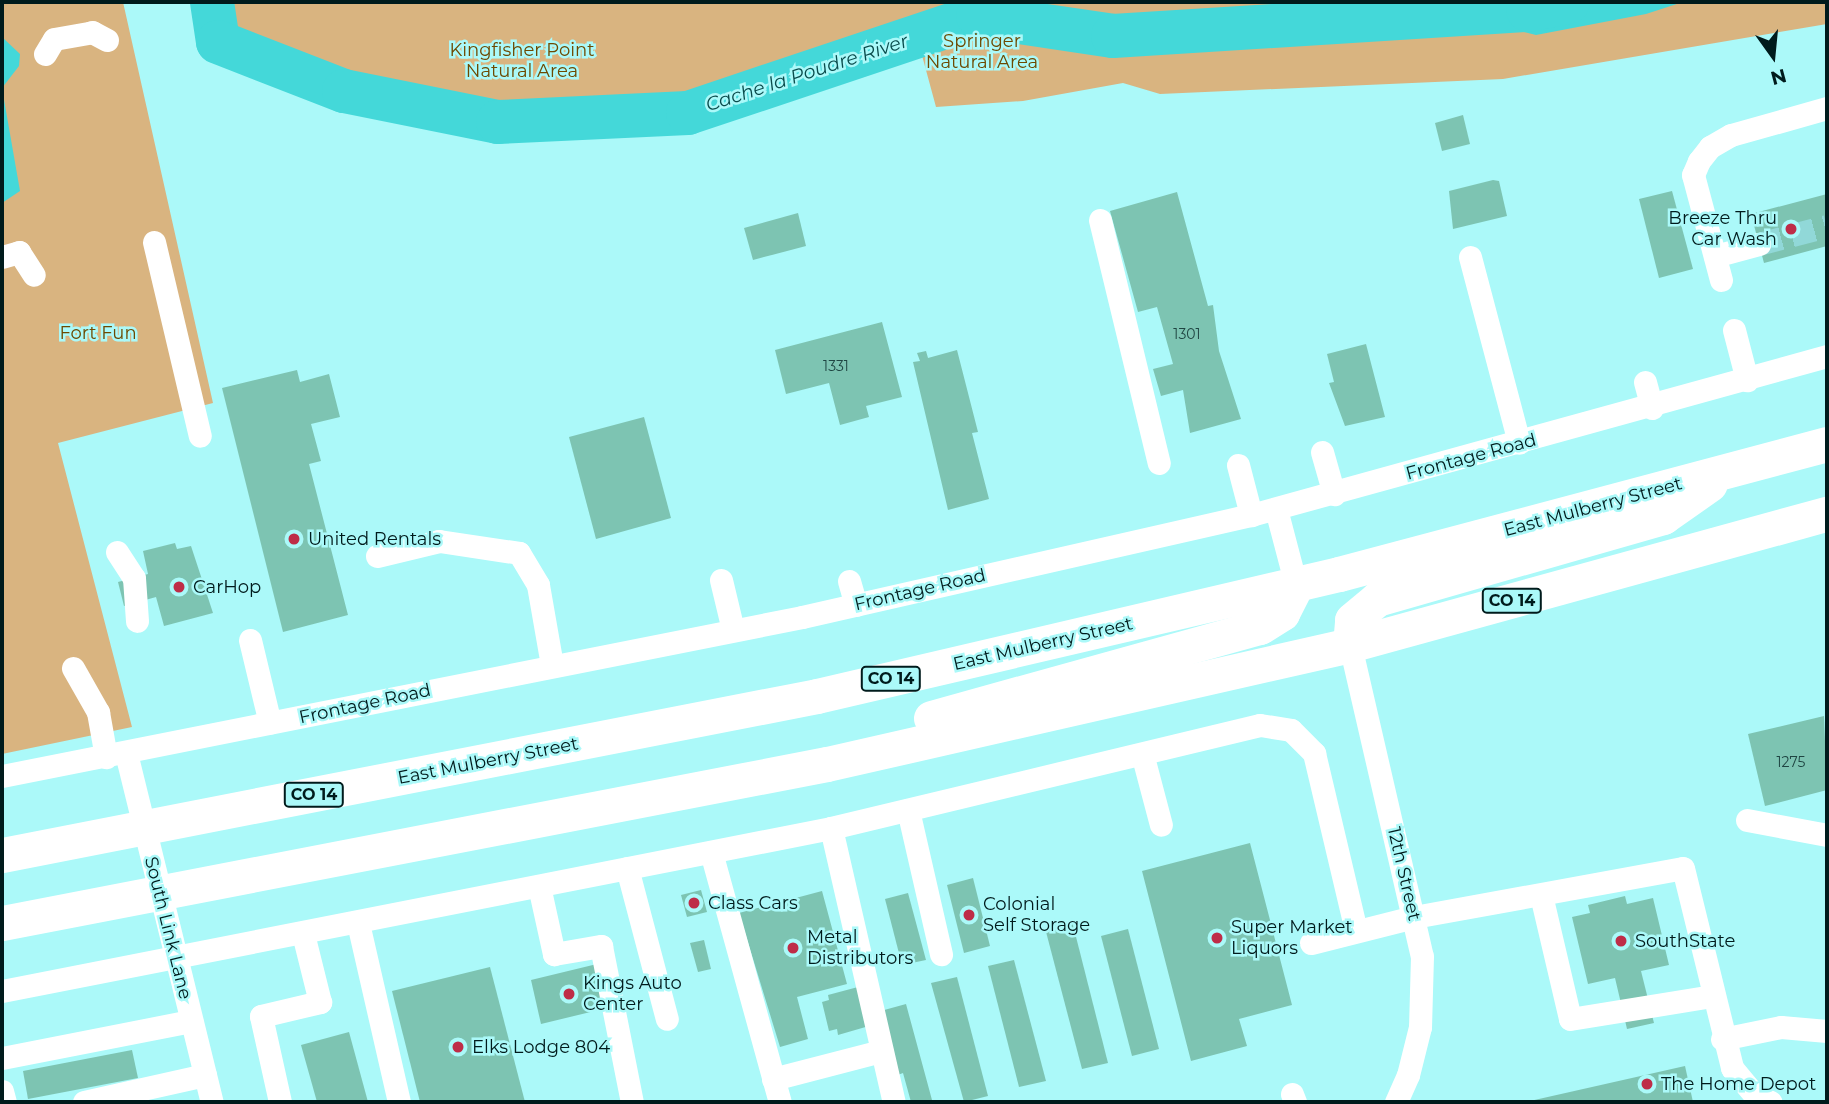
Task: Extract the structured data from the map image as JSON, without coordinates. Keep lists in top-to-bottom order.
{
  "streets": {
    "highway": ["East Mulberry Street", "CO 14"],
    "street": ["Frontage Road", "12th Street", "South Link Lane"]
  },
  "crossings": [
    ["Frontage Road", "South Link Lane"],
    ["East Mulberry Street", "South Link Lane"],
    ["CO 14", "12th Street"],
    ["CO 14", "South Link Lane"]
  ],
  "water": ["Cache la Poudre River"],
  "parks": ["Springer Natural Area", "Kingfisher Point Natural Area", "Fort Fun"],
  "places": [
    "Breeze Thru Car Wash",
    "United Rentals",
    "CarHop",
    "Class Cars",
    "Colonial Self Storage",
    "Super Market Liquors",
    "SouthState",
    "Metal Distributors",
    "Kings Auto Center",
    "Elks Lodge 804",
    "The Home Depot"
  ],
  "house_numbers": ["1301", "1331", "1275"],
  "north": "bottom"
}
